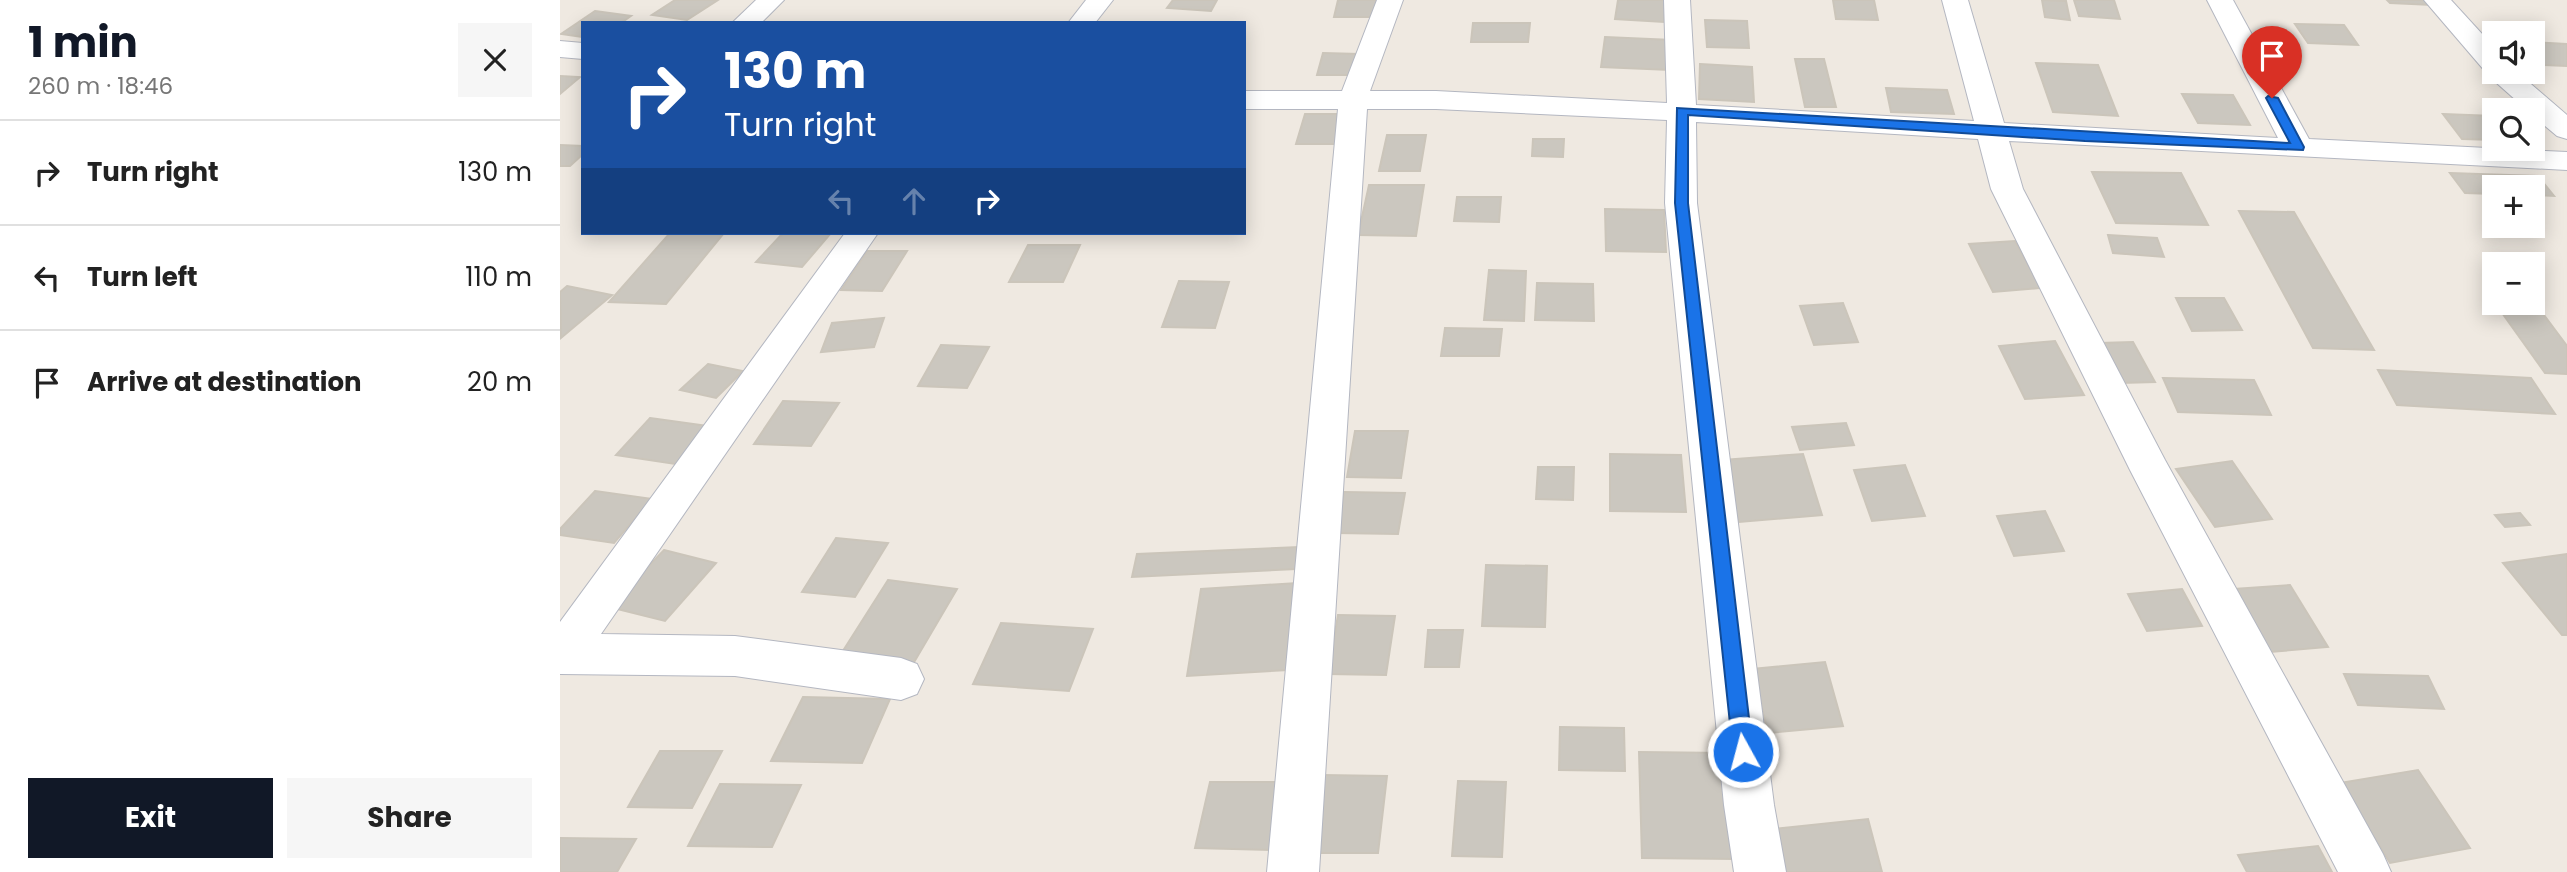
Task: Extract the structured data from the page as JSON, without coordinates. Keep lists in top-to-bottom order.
{
  "page": {
    "heading": ["1 min", "260 m · 18:46"],
    "map_buttons": ["+", "−"],
    "turn": ["130 m", "Turn right"],
    "list": [
      {
        "name": "Turn right",
        "value": "130 m"
      },
      {
        "name": "Turn left",
        "value": "110 m"
      },
      {
        "name": "Arrive at destination",
        "value": "20 m"
      }
    ],
    "buttons": ["Exit", "Share"]
  }
}
